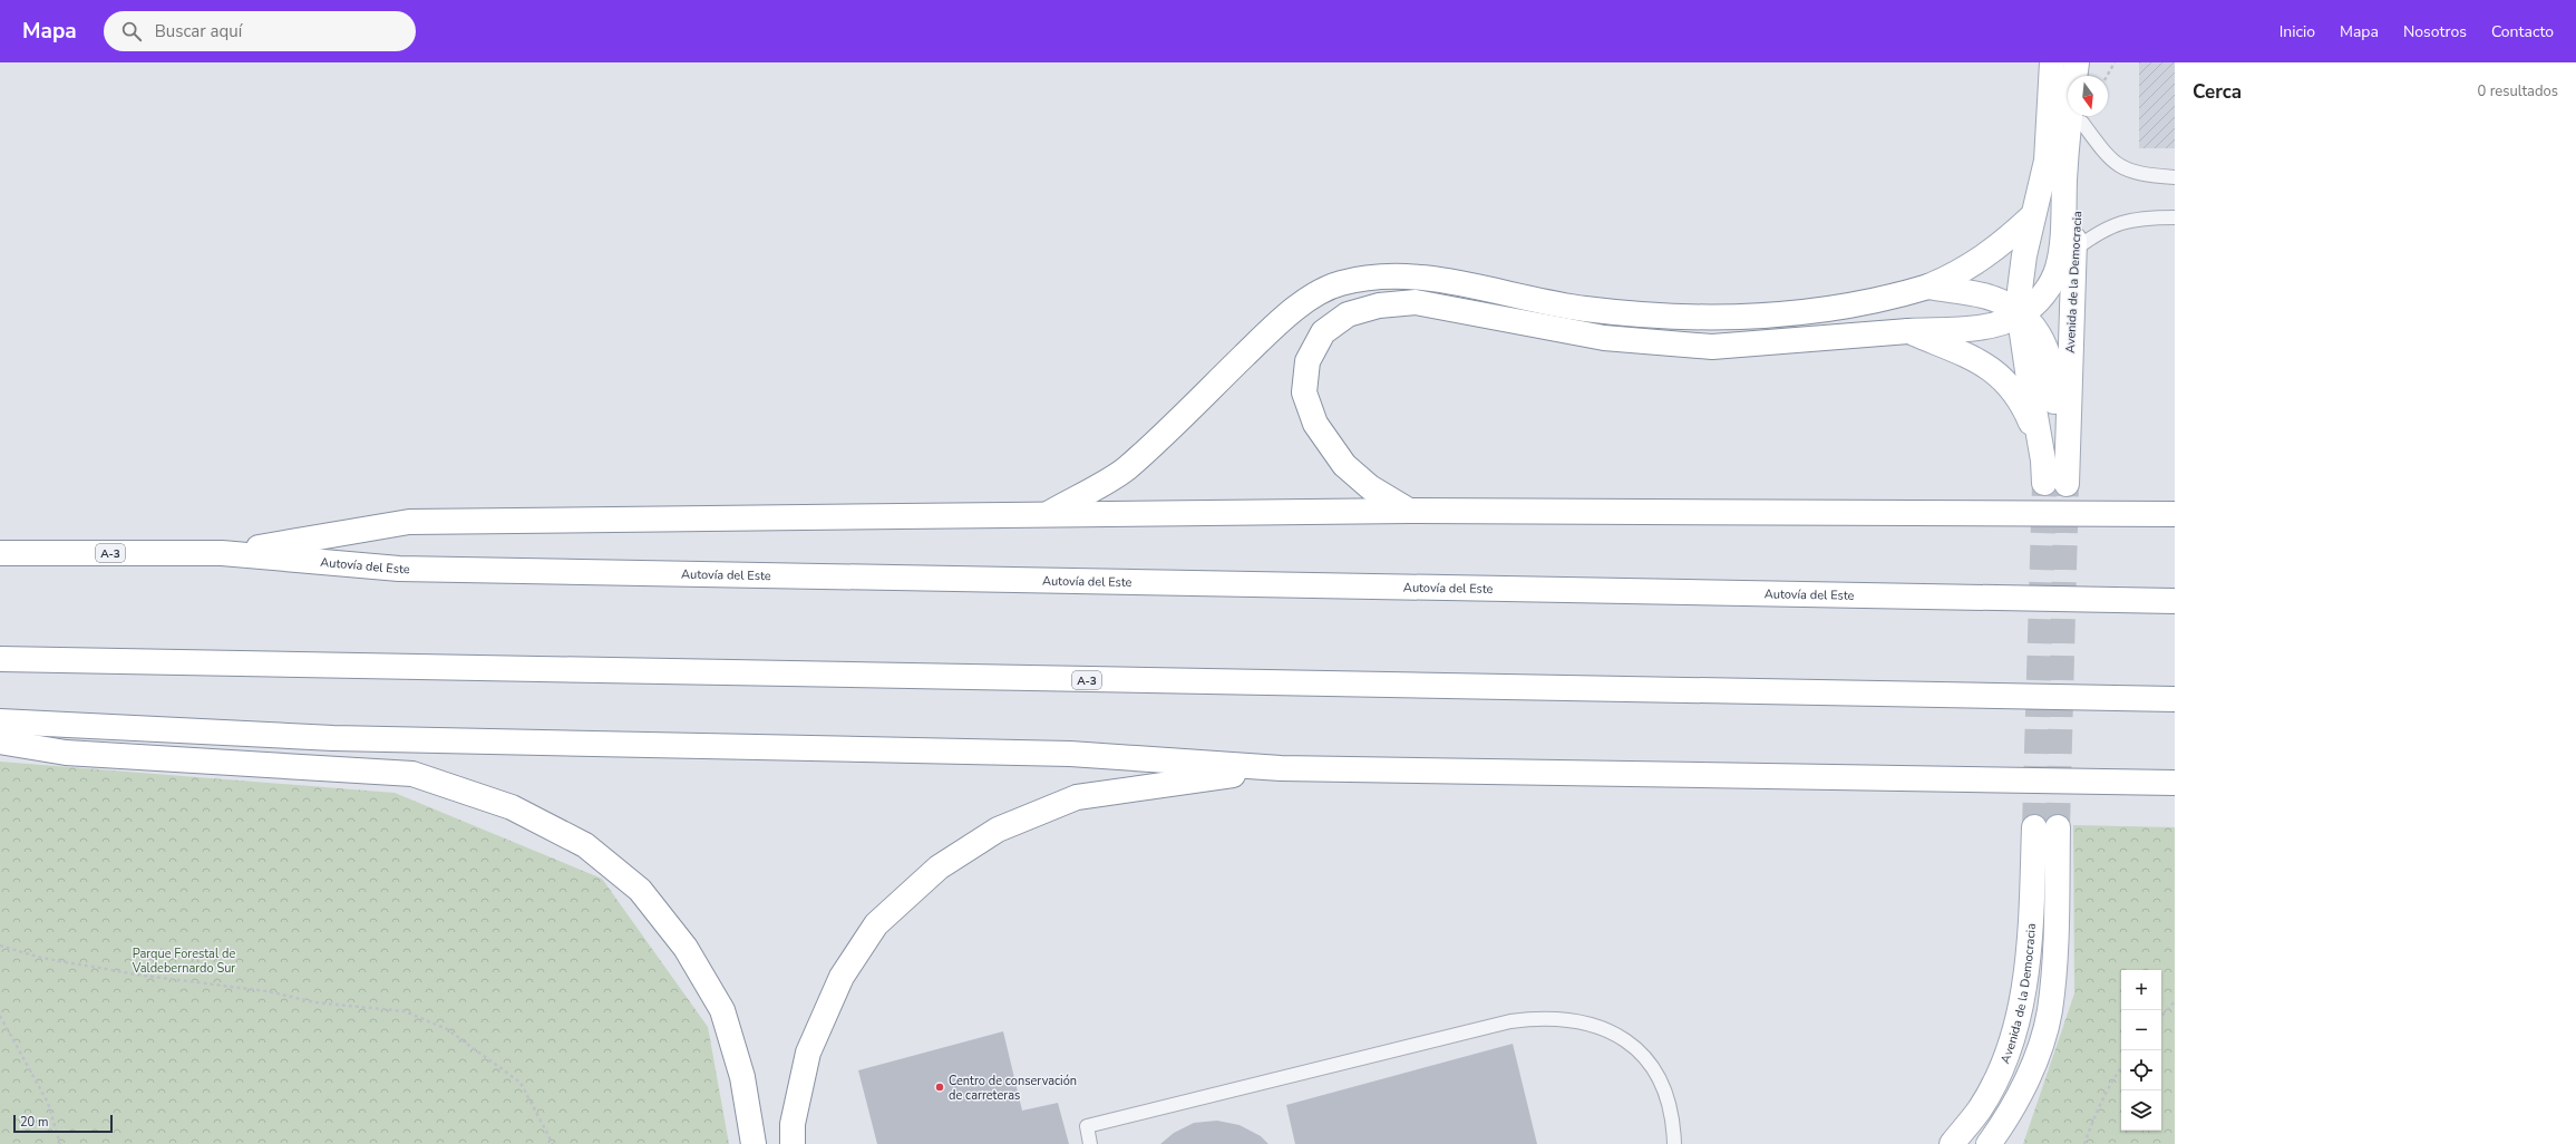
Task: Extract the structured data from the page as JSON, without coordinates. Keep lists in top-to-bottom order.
{
  "streets": {
    "main road": ["Avenida de la Democracia", "A-3", "Autovía del Este"]
  },
  "parks": ["Parque Forestal de Valdebernardo Sur"],
  "places": ["Centro de conservación de carreteras"],
  "scale_bar": "20 m",
  "north": "bottom",
  "page": {
    "header": "Mapa",
    "search": "Buscar aquí",
    "nav": [
      "Inicio",
      "Mapa",
      "Nosotros",
      "Contacto"
    ],
    "heading": ["Cerca", "0 resultados"],
    "map_buttons": ["+", "−"],
    "scale": "20 m"
  }
}
